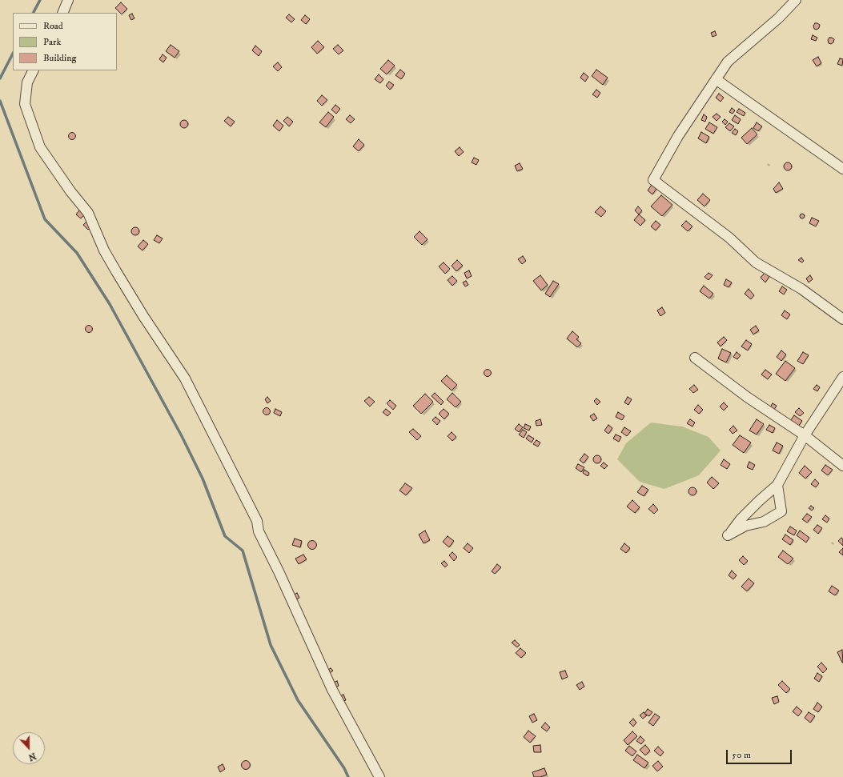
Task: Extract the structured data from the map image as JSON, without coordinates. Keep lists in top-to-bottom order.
{
  "legend": ["Road", "Park", "Building"],
  "scale_bar": "50 m",
  "north": "bottom"
}
